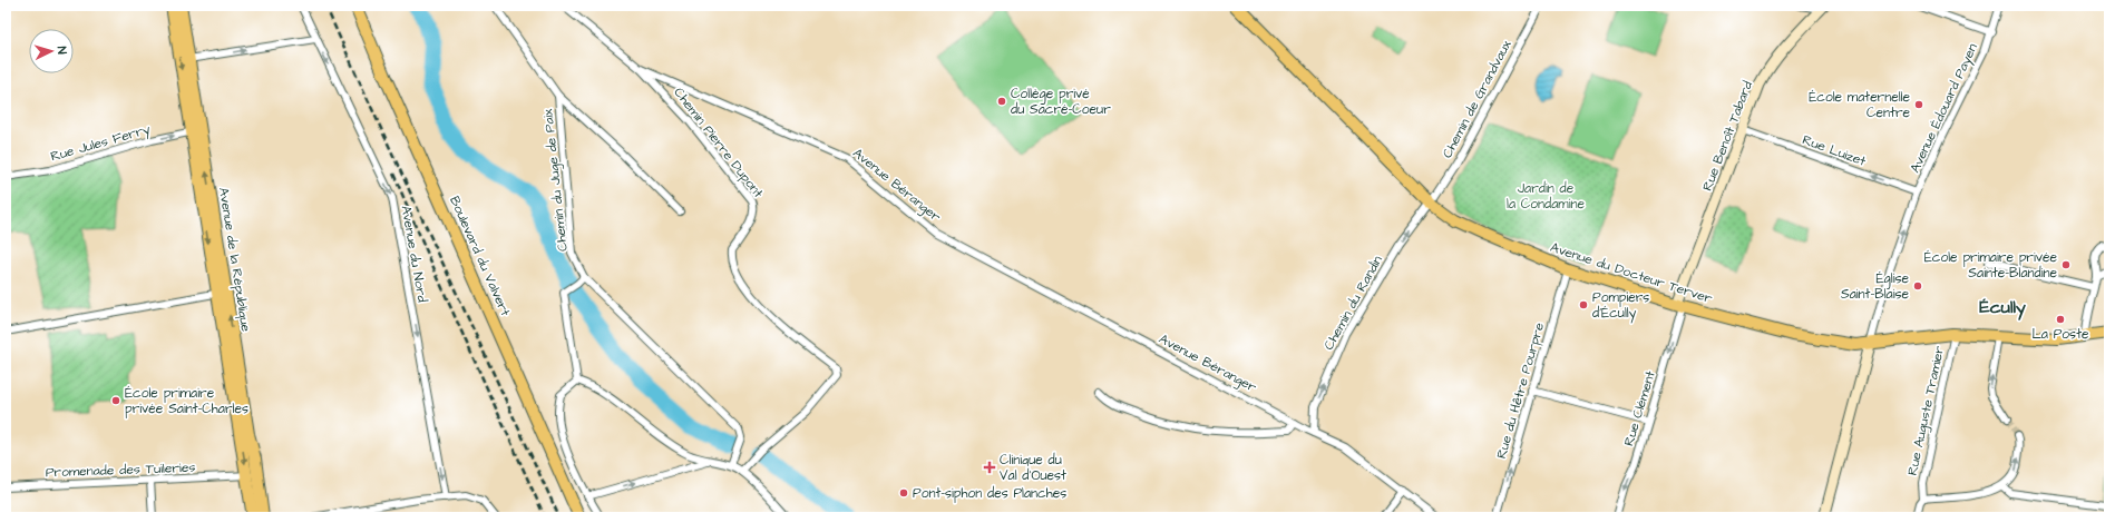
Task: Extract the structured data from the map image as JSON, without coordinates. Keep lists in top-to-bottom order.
{
  "streets": {
    "main road": [
      "Rue Benoît Tabard",
      "Boulevard du Valvert",
      "Avenue de la République",
      "Avenue du Docteur Terver"
    ],
    "street": [
      "Chemin de Grandvaux",
      "Avenue Édouard Payen",
      "Rue Jules Ferry",
      "Chemin Pierre Dupont",
      "Rue Luizet",
      "Chemin du Juge de Paix",
      "Avenue Béranger",
      "Avenue du Nord",
      "Chemin du Randin",
      "Rue du Hêtre Pourpre",
      "Rue Clément",
      "Rue Auguste Tramier",
      "Promenade des Tuileries"
    ]
  },
  "crossings": [
    ["Chemin de Grandvaux", "Avenue du Docteur Terver"],
    ["Chemin de Grandvaux", "Chemin du Randin"],
    ["Avenue Édouard Payen", "Rue Luizet"],
    ["Avenue Édouard Payen", "Avenue du Docteur Terver"],
    ["Rue Benoît Tabard", "Rue Luizet"],
    ["Rue Benoît Tabard", "Avenue du Docteur Terver"],
    ["Rue Benoît Tabard", "Rue Clément"],
    ["Rue Jules Ferry", "Avenue de la République"],
    ["Chemin Pierre Dupont", "Avenue Béranger"],
    ["Avenue Béranger", "Chemin du Randin"],
    ["Avenue de la République", "Promenade des Tuileries"],
    ["Avenue du Docteur Terver", "Chemin du Randin"],
    ["Avenue du Docteur Terver", "Rue du Hêtre Pourpre"],
    ["Avenue du Docteur Terver", "Rue Clément"],
    ["Avenue du Docteur Terver", "Rue Auguste Tramier"]
  ],
  "one_way": [
    "Avenue Édouard Payen",
    "Rue Jules Ferry",
    "Rue Luizet",
    "Avenue du Nord",
    "Chemin du Randin",
    "Rue du Hêtre Pourpre",
    "Rue Clément"
  ],
  "districts": ["Écully"],
  "parks": ["Jardin de la Condamine"],
  "places": {
    "other": [
      "Collège privé du Sacré-Coeur",
      "École maternelle Centre",
      "École primaire privée Sainte-Blandine",
      "Église Saint-Blaise",
      "Pompiers d'Écully",
      "La Poste",
      "École primaire privée Saint-Charles",
      "Pont-siphon des Planches"
    ],
    "health": ["Clinique du Val d'Ouest"]
  },
  "north": "right"
}
